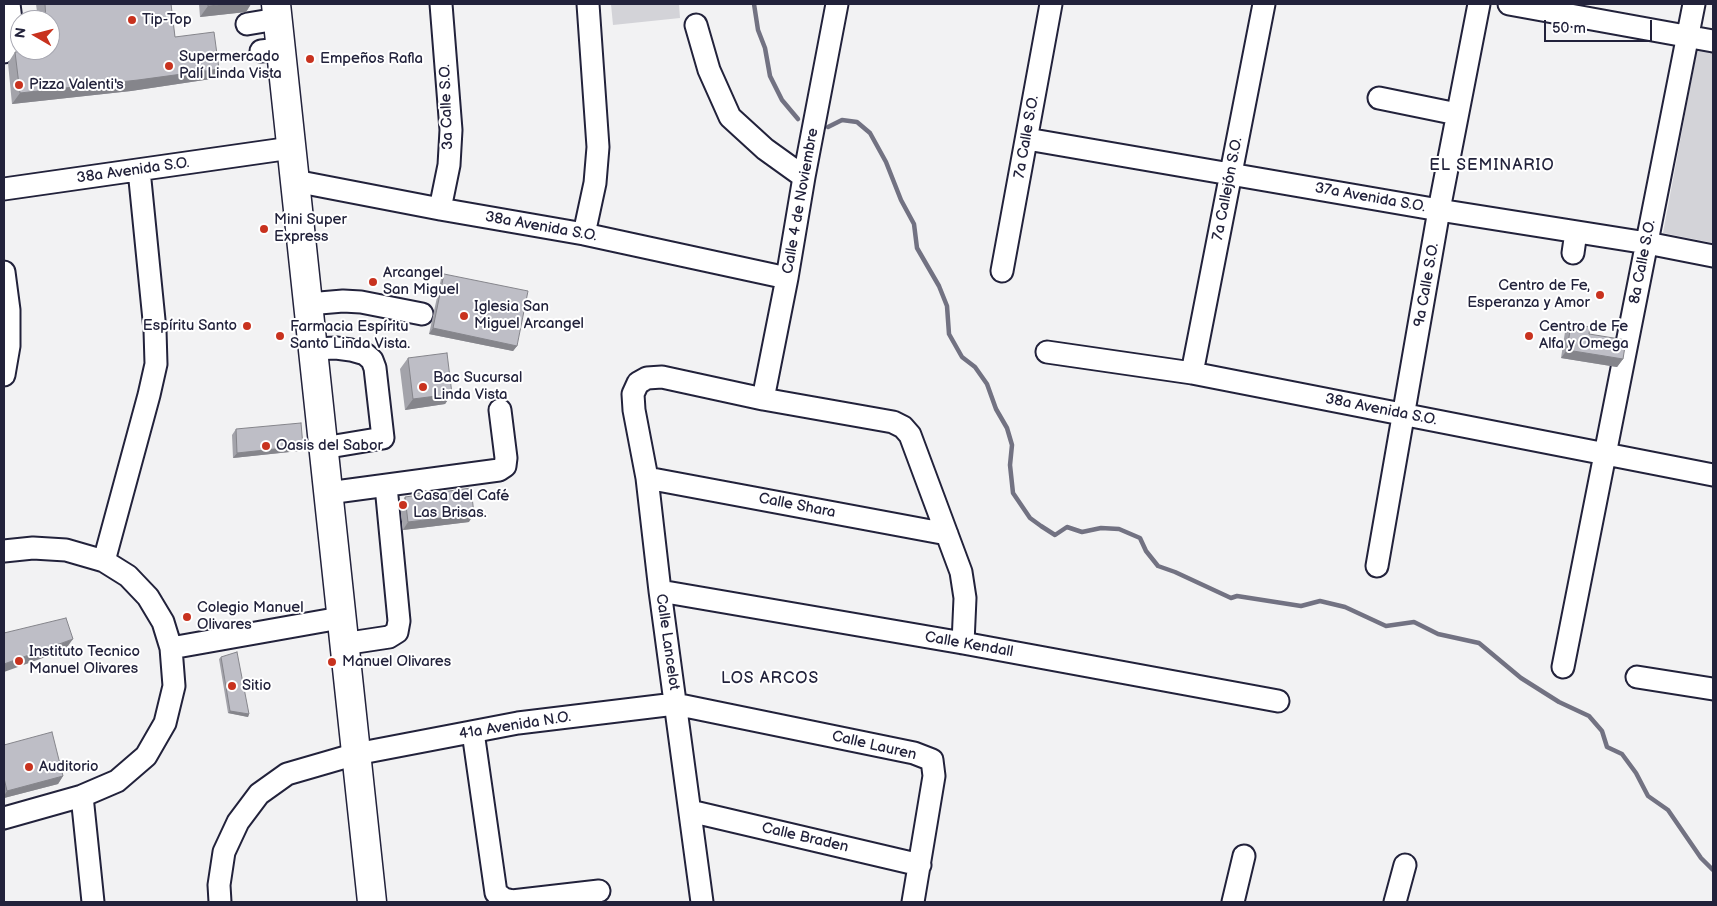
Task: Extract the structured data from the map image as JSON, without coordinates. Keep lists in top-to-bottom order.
{
  "streets": {
    "street": [
      "3a Calle S.O.",
      "7a Calle S.O.",
      "38a Avenida S.O.",
      "7a Callejón S.O.",
      "37a Avenida S.O.",
      "Calle 4 de Noviembre",
      "8a Calle S.O.",
      "9a Calle S.O.",
      "Calle Shara",
      "Calle Lancelot",
      "Calle Kendall",
      "41a Avenida N.O.",
      "Calle Lauren",
      "Calle Braden"
    ]
  },
  "crossings": [
    ["3a Calle S.O.", "38a Avenida S.O."],
    ["7a Calle S.O.", "37a Avenida S.O."],
    ["38a Avenida S.O.", "7a Callejón S.O."],
    ["38a Avenida S.O.", "Calle 4 de Noviembre"],
    ["38a Avenida S.O.", "8a Calle S.O."],
    ["38a Avenida S.O.", "9a Calle S.O."],
    ["7a Callejón S.O.", "37a Avenida S.O."],
    ["37a Avenida S.O.", "8a Calle S.O."],
    ["37a Avenida S.O.", "9a Calle S.O."],
    ["Calle 4 de Noviembre", "Calle Lancelot"],
    ["Calle Shara", "Calle Lancelot"],
    ["Calle Lancelot", "Calle Kendall"],
    ["Calle Lancelot", "41a Avenida N.O."],
    ["Calle Lancelot", "Calle Lauren"],
    ["Calle Lancelot", "Calle Braden"],
    ["41a Avenida N.O.", "Calle Lauren"],
    ["Calle Lauren", "Calle Braden"]
  ],
  "districts": ["EL SEMINARIO", "LOS ARCOS"],
  "places": [
    "Tip-Top",
    "Empeños Rafla",
    "Supermercado Palí Linda Vista",
    "Pizza Valenti's",
    "Mini Super Express",
    "Arcangel San Miguel",
    "Centro de Fe, Esperanza y Amor",
    "Iglesia San Miguel Arcangel",
    "Espíritu Santo",
    "Farmacia Espíritu Santo Linda Vista.",
    "Centro de Fe Alfa y Omega",
    "Bac Sucursal Linda Vista",
    "Oasis del Sabor",
    "Casa del Café Las Brisas.",
    "Colegio Manuel Olivares",
    "Instituto Tecnico Manuel Olivares",
    "Manuel Olivares",
    "Sitio",
    "Auditorio"
  ],
  "scale_bar": "50 m",
  "north": "left"
}
